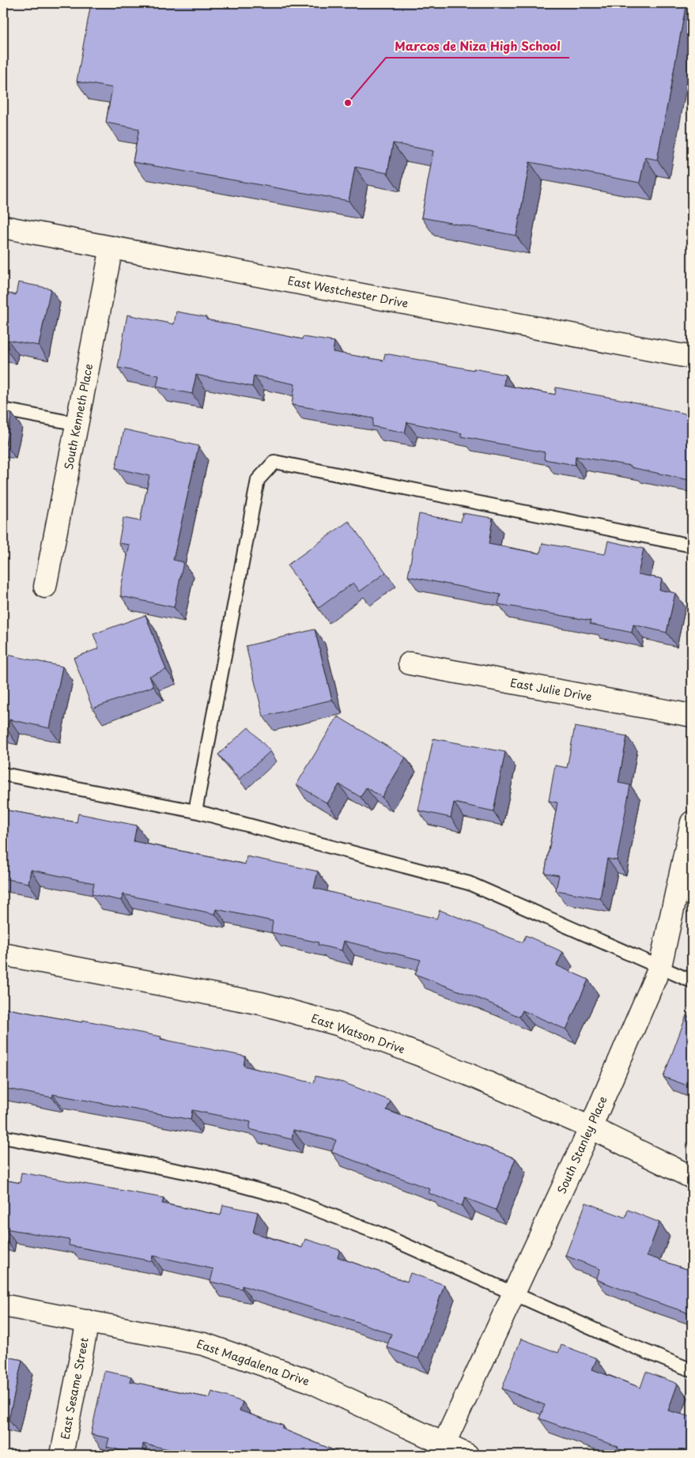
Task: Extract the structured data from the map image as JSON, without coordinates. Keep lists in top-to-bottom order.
{
  "streets": {
    "street": [
      "East Westchester Drive",
      "South Kenneth Place",
      "East Julie Drive",
      "East Watson Drive",
      "South Stanley Place",
      "East Magdalena Drive",
      "East Sesame Street"
    ]
  },
  "crossings": [
    ["East Westchester Drive", "South Kenneth Place"],
    ["East Watson Drive", "South Stanley Place"],
    ["South Stanley Place", "East Magdalena Drive"],
    ["East Magdalena Drive", "East Sesame Street"]
  ],
  "places": ["Marcos de Niza High School"]
}
